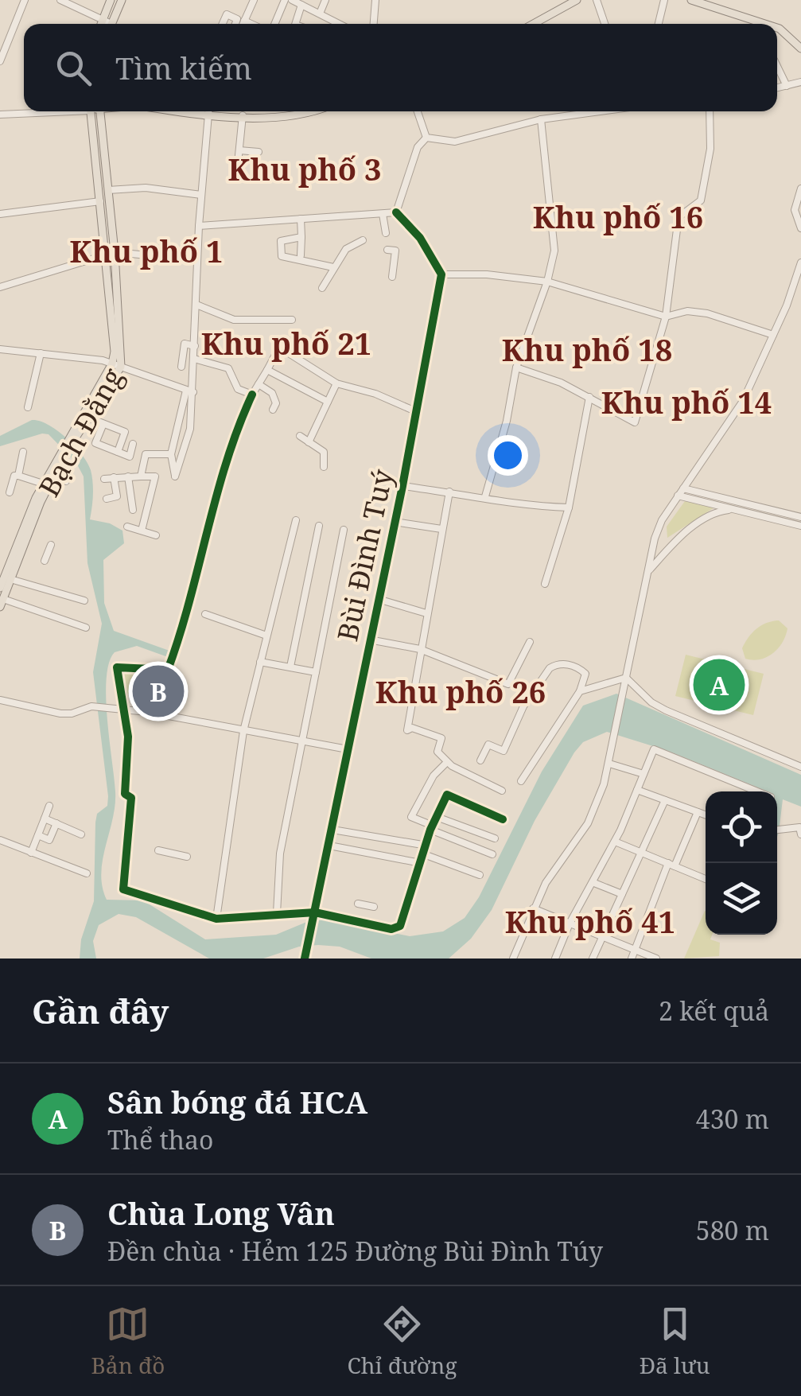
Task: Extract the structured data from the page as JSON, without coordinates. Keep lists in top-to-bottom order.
{
  "streets": {
    "main road": ["Bạch Đằng"],
    "street": ["Bùi Đình Tuý"]
  },
  "districts": [
    "Khu phố 3",
    "Khu phố 16",
    "Khu phố 1",
    "Khu phố 21",
    "Khu phố 18",
    "Khu phố 14",
    "Khu phố 26",
    "Khu phố 41"
  ],
  "page": {
    "search": "Tìm kiếm",
    "pins": ["A", "B"],
    "heading": ["Gần đây", "2 kết quả"],
    "list": [
      {
        "mark": "A",
        "name": "Sân bóng đá HCA",
        "note": "Thể thao",
        "value": "430 m"
      },
      {
        "mark": "B",
        "name": "Chùa Long Vân",
        "note": "Đền chùa · Hẻm 125 Đường Bùi Đình Túy",
        "value": "580 m"
      }
    ],
    "nav": ["Bản đồ", "Chỉ đường", "Đã lưu"]
  }
}
